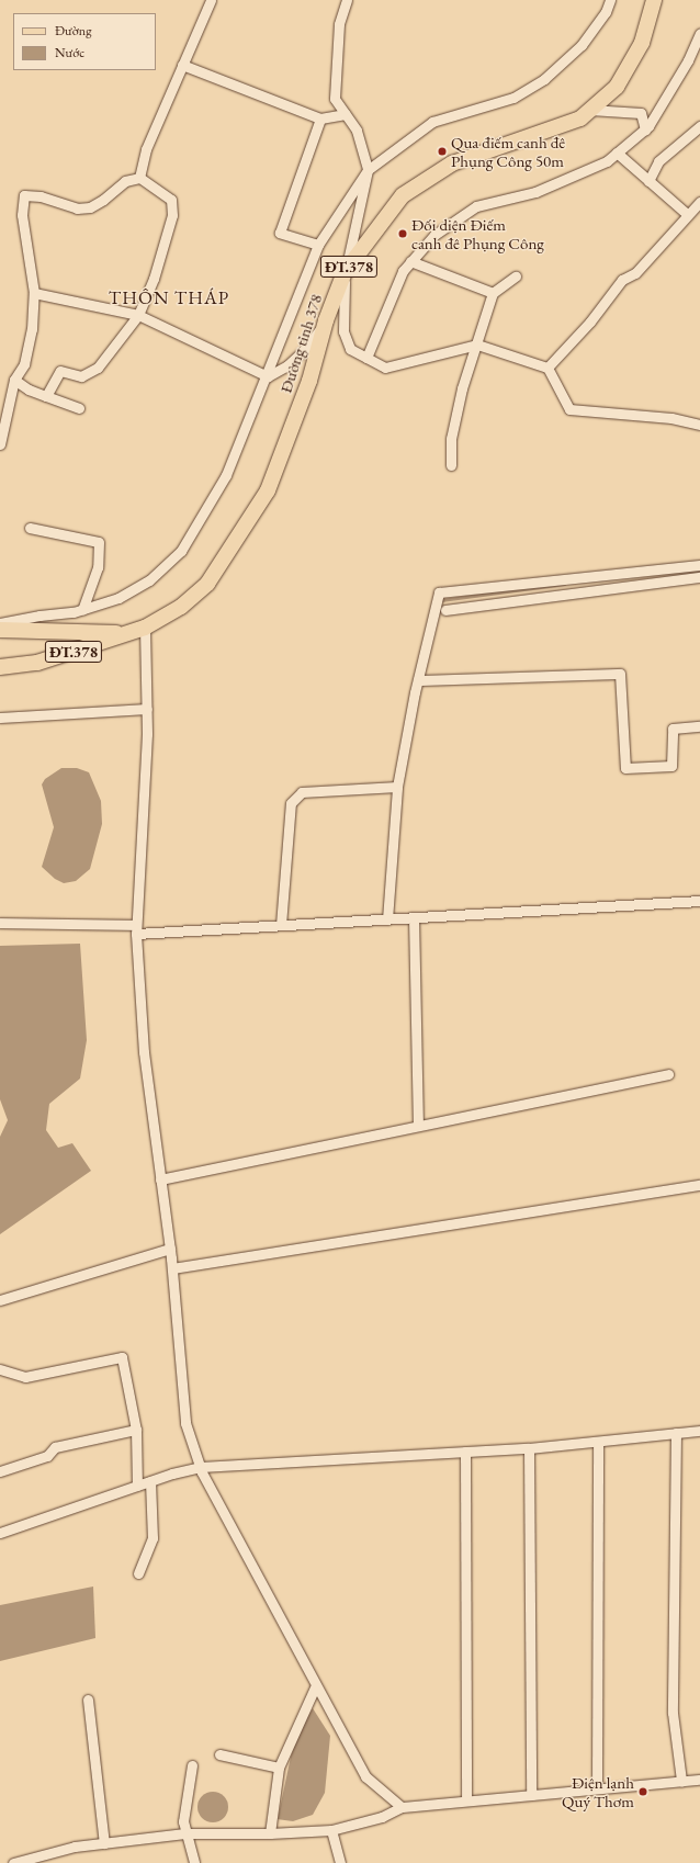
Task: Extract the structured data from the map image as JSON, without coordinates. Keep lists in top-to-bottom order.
{
  "streets": {
    "main road": ["ĐT.378", "Đường tỉnh 378"]
  },
  "districts": ["THÔN THÁP"],
  "places": ["Qua điếm canh đê Phụng Công 50m", "Đối diện Điếm canh đê Phụng Công", "Điện lạnh Quý Thơm"],
  "legend": ["Đường", "Nước"]
}
